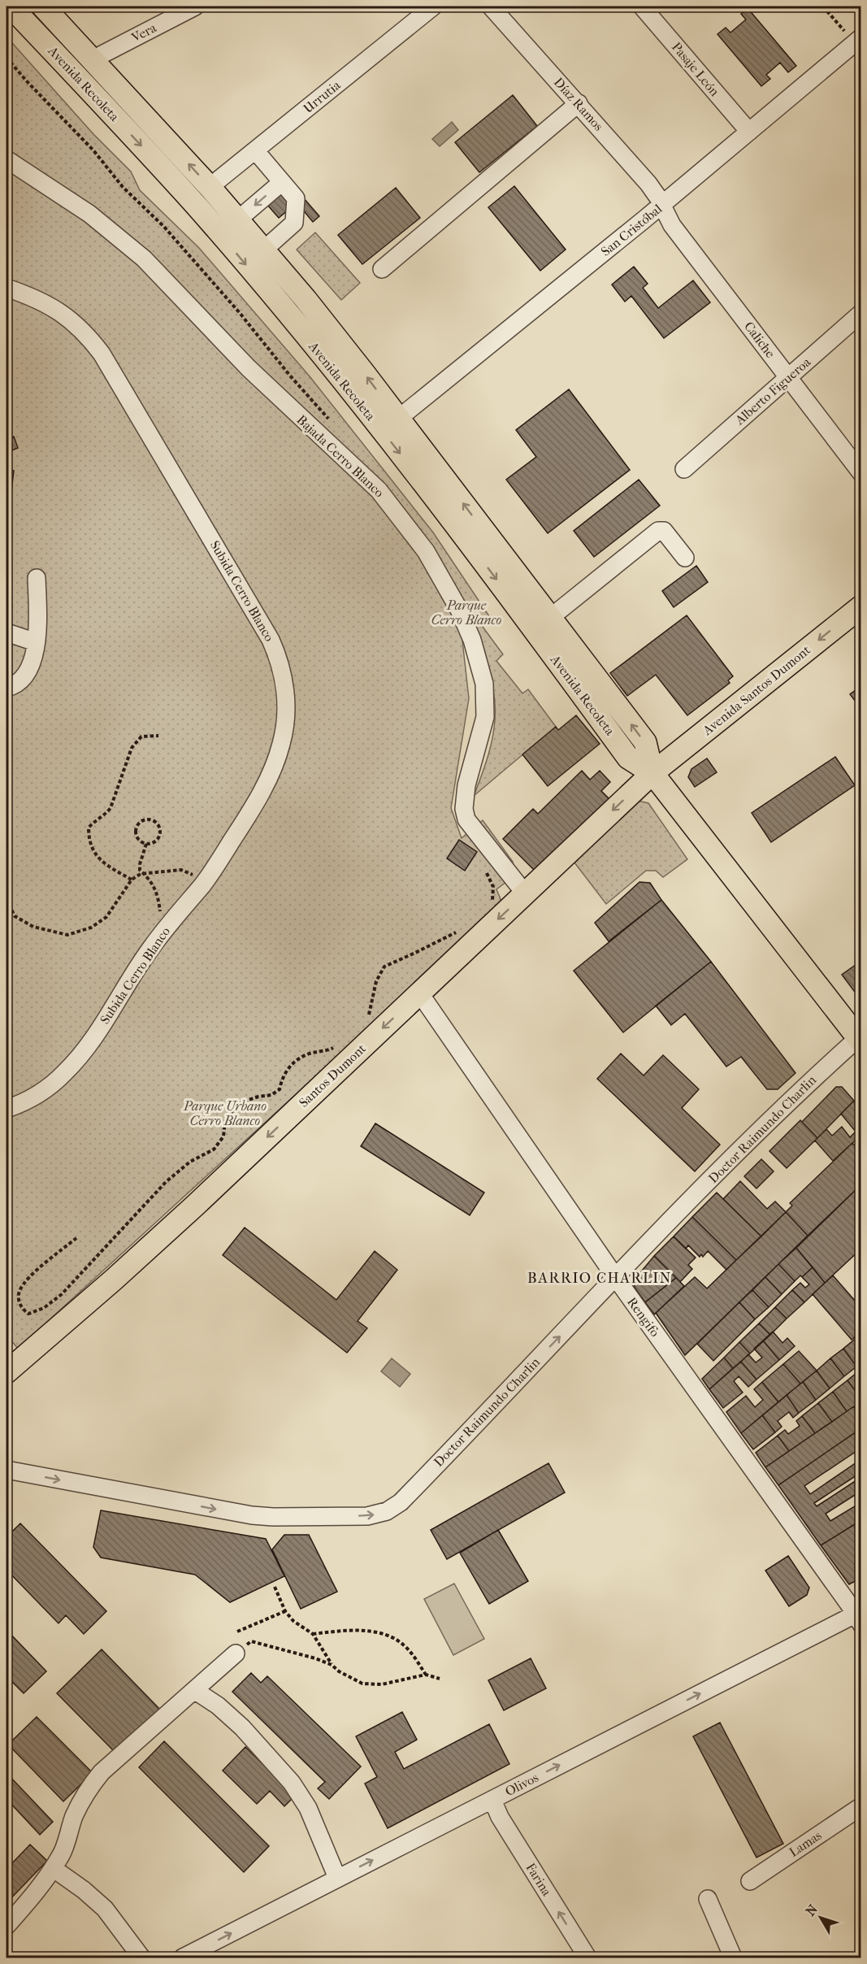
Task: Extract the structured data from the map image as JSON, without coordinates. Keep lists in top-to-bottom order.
{
  "streets": {
    "main road": ["Avenida Recoleta", "Avenida Santos Dumont", "Santos Dumont"],
    "street": [
      "Vera",
      "Pasaje León",
      "Urrutia",
      "Díaz Ramos",
      "San Cristóbal",
      "Caliche",
      "Alberto Figueroa",
      "Bajada Cerro Blanco",
      "Subida Cerro Blanco",
      "Doctor Raimundo Charlin",
      "Rengifo",
      "Olivos",
      "Lamas",
      "Farina"
    ]
  },
  "crossings": [
    ["Vera", "Avenida Recoleta"],
    ["Pasaje León", "San Cristóbal"],
    ["Avenida Recoleta", "Urrutia"],
    ["Avenida Recoleta", "San Cristóbal"],
    ["Avenida Recoleta", "Avenida Santos Dumont"],
    ["Avenida Recoleta", "Santos Dumont"],
    ["Avenida Recoleta", "Doctor Raimundo Charlin"],
    ["Díaz Ramos", "San Cristóbal"],
    ["Díaz Ramos", "Caliche"],
    ["San Cristóbal", "Caliche"],
    ["Caliche", "Alberto Figueroa"],
    ["Bajada Cerro Blanco", "Santos Dumont"],
    ["Avenida Santos Dumont", "Santos Dumont"],
    ["Santos Dumont", "Rengifo"],
    ["Doctor Raimundo Charlin", "Rengifo"],
    ["Rengifo", "Olivos"],
    ["Olivos", "Farina"]
  ],
  "one_way": [
    "Avenida Santos Dumont",
    "Santos Dumont",
    "Doctor Raimundo Charlin",
    "Olivos",
    "Farina"
  ],
  "districts": ["BARRIO CHARLIN"],
  "parks": ["Parque Cerro Blanco", "Parque Urbano Cerro Blanco"],
  "north": "top left"
}
